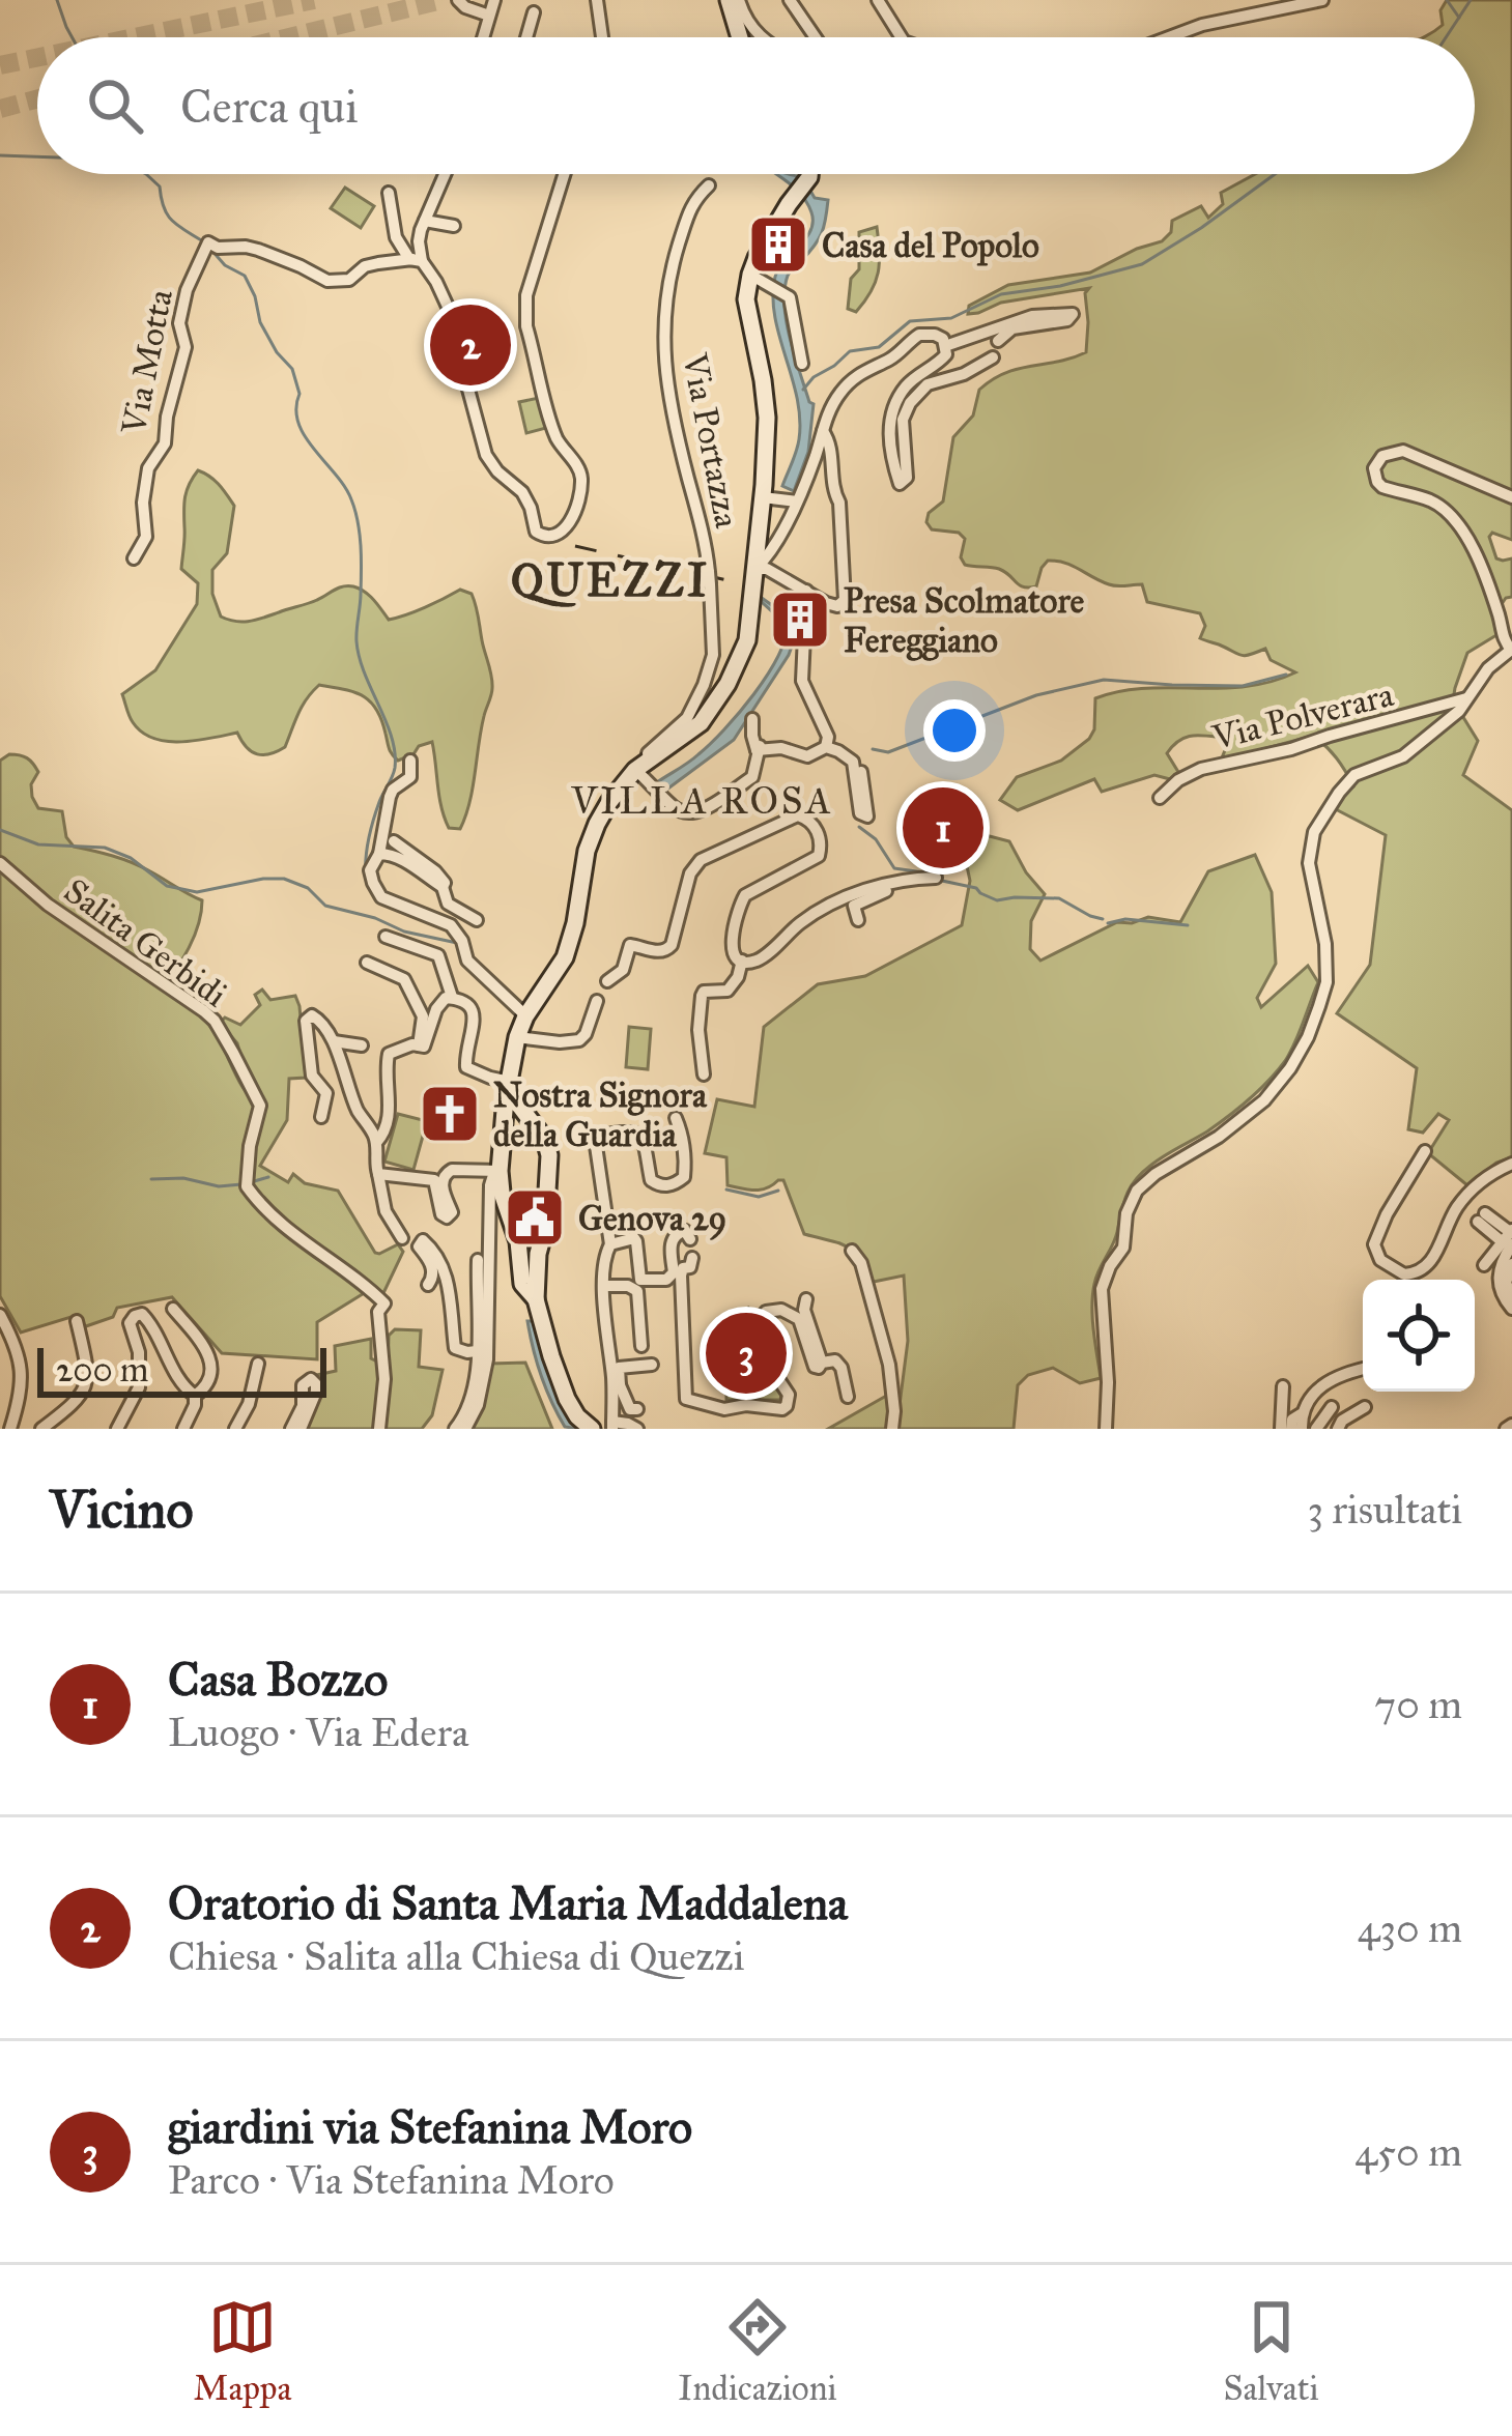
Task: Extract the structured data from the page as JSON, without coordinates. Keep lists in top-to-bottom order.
{
  "streets": {
    "street": [
      "Via Motta",
      "Via Portazza",
      "Via Polverara",
      "Salita Gerbidi"
    ]
  },
  "districts": ["QUEZZI", "VILLA ROSA"],
  "places": {
    "building": ["Casa del Popolo", "Presa Scolmatore Fereggiano"],
    "church": ["Nostra Signora della Guardia"],
    "public building": ["Genova 29"]
  },
  "scale_bar": "200 m",
  "page": {
    "search": "Cerca qui",
    "pins": ["2", "1", "3"],
    "scale": "200 m",
    "heading": ["Vicino", "3 risultati"],
    "list": [
      {
        "mark": "1",
        "name": "Casa Bozzo",
        "note": "Luogo · Via Edera",
        "value": "70 m"
      },
      {
        "mark": "2",
        "name": "Oratorio di Santa Maria Maddalena",
        "note": "Chiesa · Salita alla Chiesa di Quezzi",
        "value": "430 m"
      },
      {
        "mark": "3",
        "name": "giardini via Stefanina Moro",
        "note": "Parco · Via Stefanina Moro",
        "value": "450 m"
      }
    ],
    "nav": ["Mappa", "Indicazioni", "Salvati"]
  }
}
